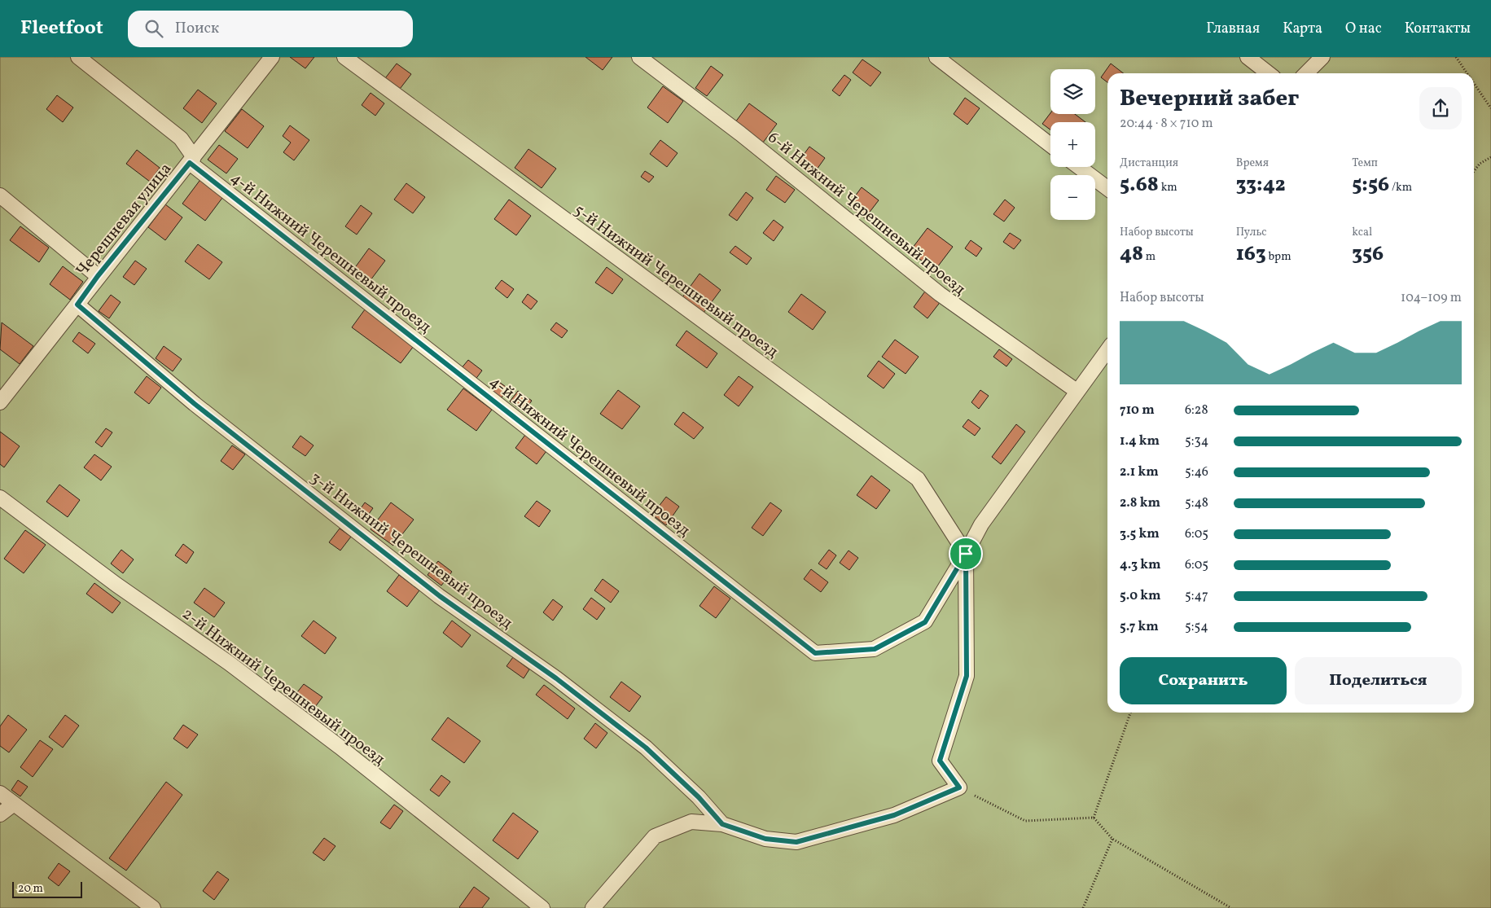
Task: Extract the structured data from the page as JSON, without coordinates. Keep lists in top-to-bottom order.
{
  "streets": {
    "lane": [
      "6-й Нижний Черешневый проезд",
      "Черешневая улица",
      "4-й Нижний Черешневый проезд",
      "5-й Нижний Черешневый проезд",
      "3-й Нижний Черешневый проезд",
      "2-й Нижний Черешневый проезд"
    ]
  },
  "crossings": [
    ["6-й Нижний Черешневый проезд", "4-й Нижний Черешневый проезд"],
    ["Черешневая улица", "4-й Нижний Черешневый проезд"],
    ["Черешневая улица", "3-й Нижний Черешневый проезд"],
    ["4-й Нижний Черешневый проезд", "5-й Нижний Черешневый проезд"]
  ],
  "scale_bar": "20 m",
  "page": {
    "header": "Fleetfoot",
    "search": "Поиск",
    "nav": [
      "Главная",
      "Карта",
      "О нас",
      "Контакты"
    ],
    "map_buttons": ["+", "−"],
    "heading": ["Вечерний забег", "20:44 · 8 × 710 m"],
    "stats": [
      ["Дистанция", "5.68 km"],
      ["Время", "33:42"],
      ["Темп", "5:56 /km"],
      ["Набор высоты", "48 m"],
      ["Пульс", "163 bpm"],
      ["kcal", "356"]
    ],
    "chart": ["Набор высоты", "104–109 m"],
    "list": [
      {
        "name": "710 m",
        "note": "6:28"
      },
      {
        "name": "1.4 km",
        "note": "5:34"
      },
      {
        "name": "2.1 km",
        "note": "5:46"
      },
      {
        "name": "2.8 km",
        "note": "5:48"
      },
      {
        "name": "3.5 km",
        "note": "6:05"
      },
      {
        "name": "4.3 km",
        "note": "6:05"
      },
      {
        "name": "5.0 km",
        "note": "5:47"
      },
      {
        "name": "5.7 km",
        "note": "5:54"
      }
    ],
    "buttons": ["Сохранить", "Поделиться"],
    "scale": "20 m"
  }
}
